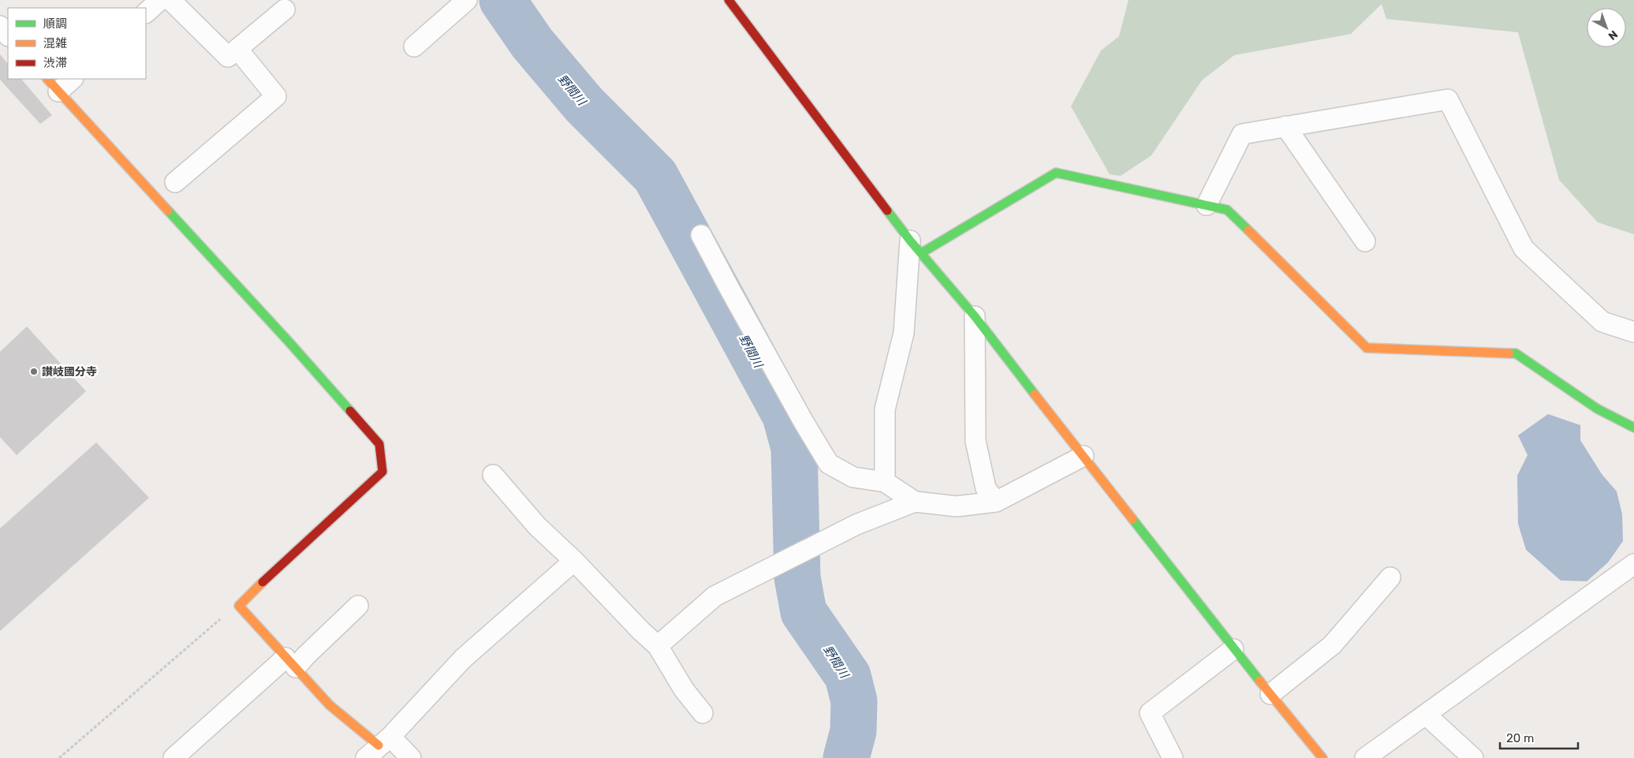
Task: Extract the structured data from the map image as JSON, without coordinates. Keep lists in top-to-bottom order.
{
  "water": ["野間川"],
  "places": ["讃岐國分寺"],
  "legend": ["順調", "混雑", "渋滞"],
  "scale_bar": "20 m",
  "north": "bottom right"
}
